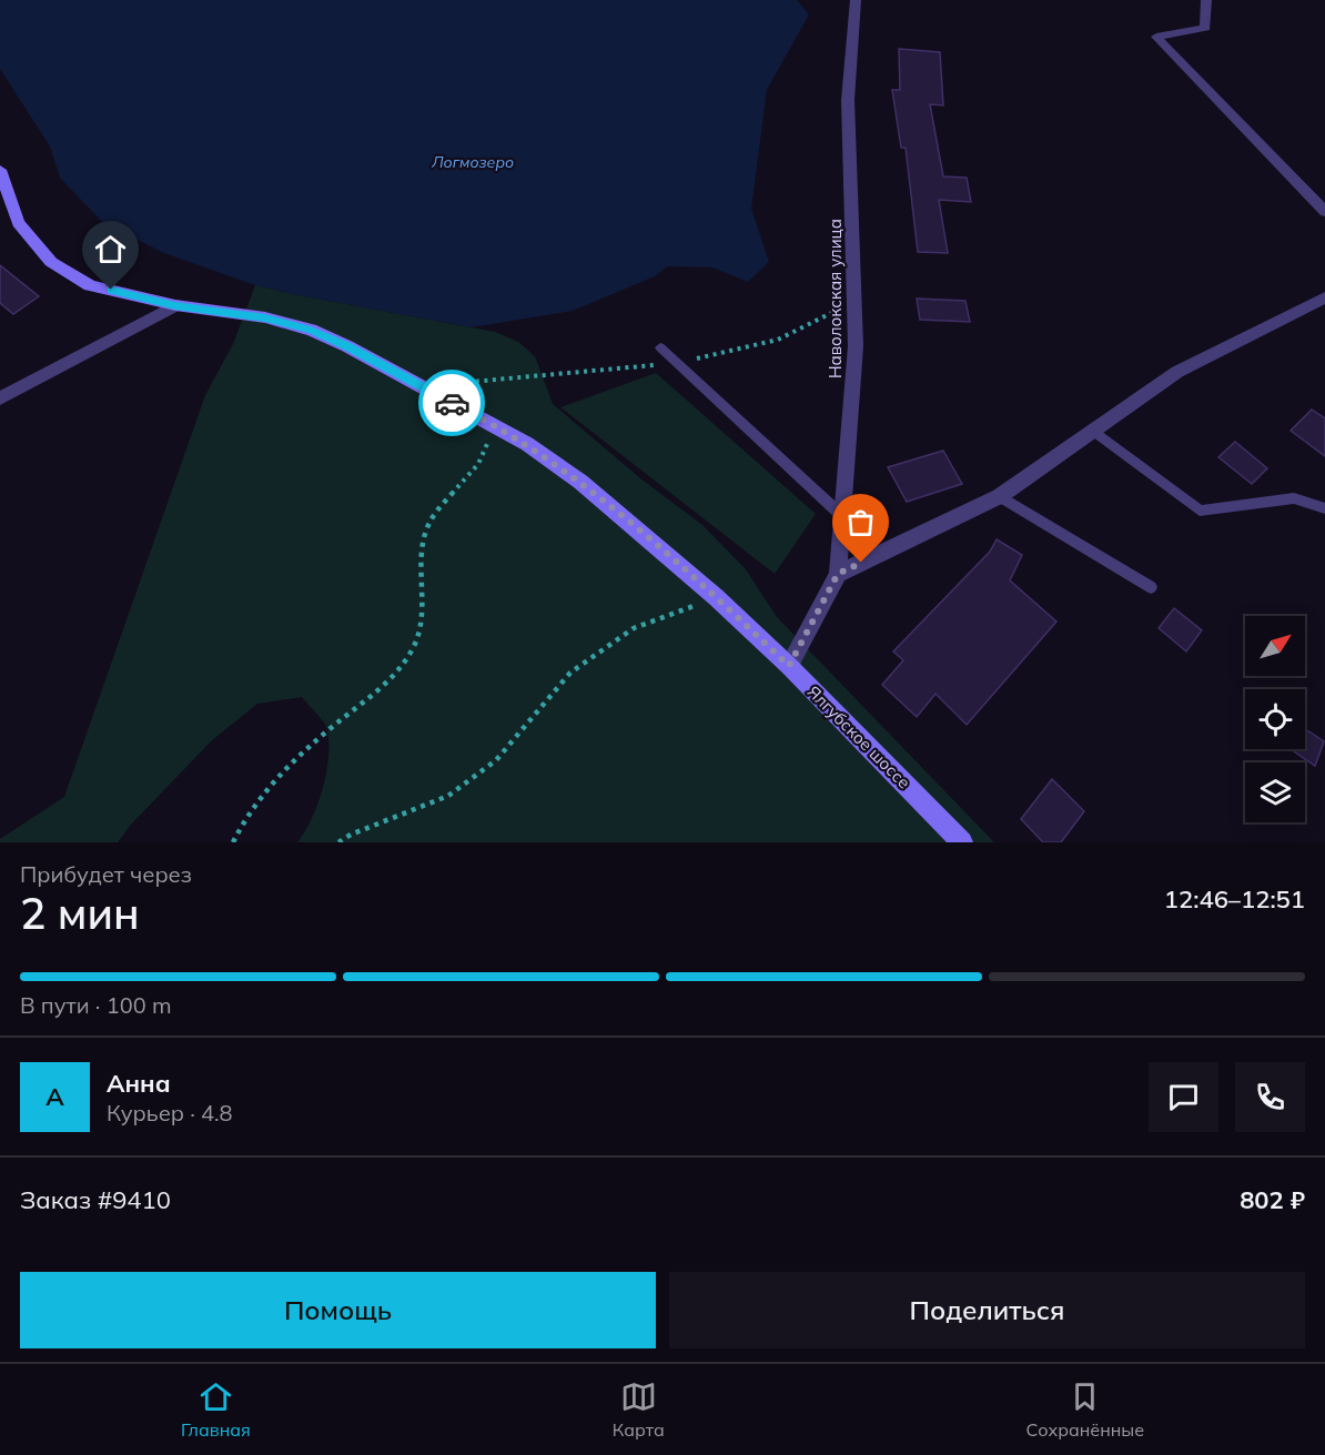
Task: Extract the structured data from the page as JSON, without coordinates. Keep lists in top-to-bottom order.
{
  "streets": {
    "street": ["Наволокская улица", "Ялгубское шоссе"]
  },
  "crossings": [
    ["Наволокская улица", "Ялгубское шоссе"]
  ],
  "water": ["Логмозеро"],
  "north": "top right",
  "page": {
    "heading": ["2 мин", "Прибудет через", "12:46–12:51"],
    "panel": [
      "Анна",
      "Курьер · 4.8",
      "Заказ #9410",
      "802 ₽"
    ],
    "bar": "В пути · 100 m",
    "round": "А",
    "buttons": ["Помощь", "Поделиться"],
    "tabs": ["Главная", "Карта", "Сохранённые"]
  }
}
